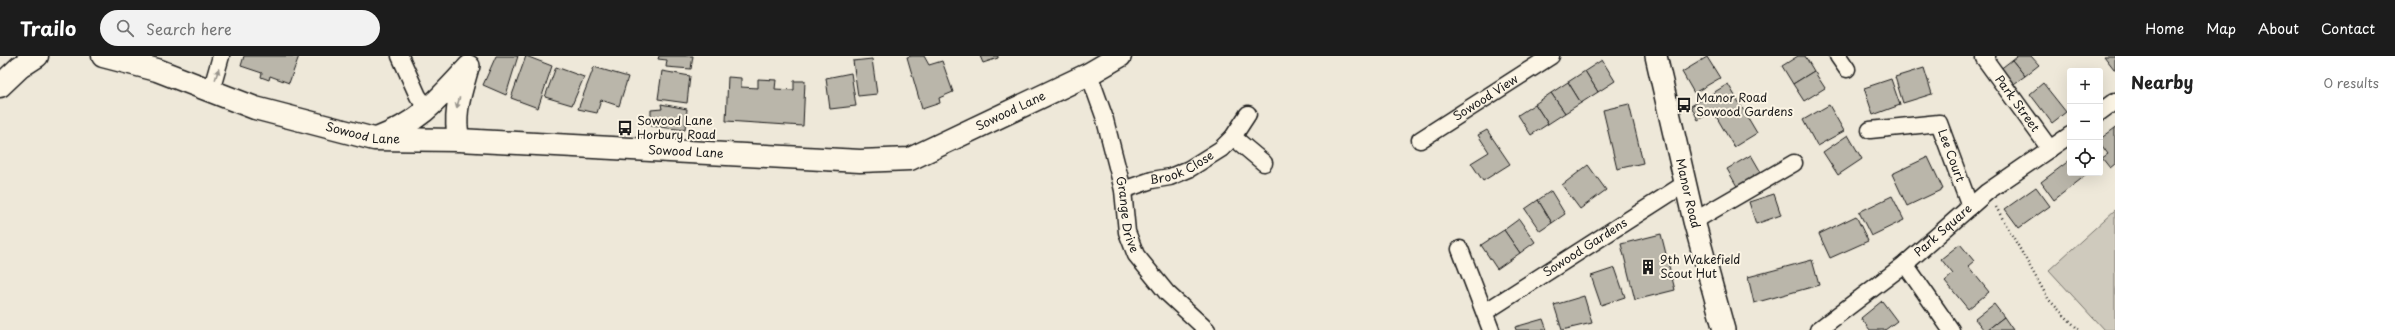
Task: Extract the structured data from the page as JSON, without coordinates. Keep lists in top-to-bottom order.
{
  "streets": {
    "main road": ["Sowood Lane"],
    "street": [
      "Sowood View",
      "Park Street",
      "Lee Court",
      "Brook Close",
      "Manor Road",
      "Grange Drive",
      "Park Square",
      "Sowood Gardens"
    ]
  },
  "crossings": [
    ["Park Street", "Park Square"],
    ["Sowood Lane", "Grange Drive"],
    ["Lee Court", "Park Square"],
    ["Brook Close", "Grange Drive"],
    ["Manor Road", "Sowood Gardens"]
  ],
  "places": {
    "bus stop": ["Manor Road Sowood Gardens", "Sowood Lane Horbury Road"],
    "building": ["9th Wakefield Scout Hut"]
  },
  "page": {
    "header": "Trailo",
    "search": "Search here",
    "nav": [
      "Home",
      "Map",
      "About",
      "Contact"
    ],
    "heading": ["Nearby", "0 results"],
    "map_buttons": ["+", "−"]
  }
}
